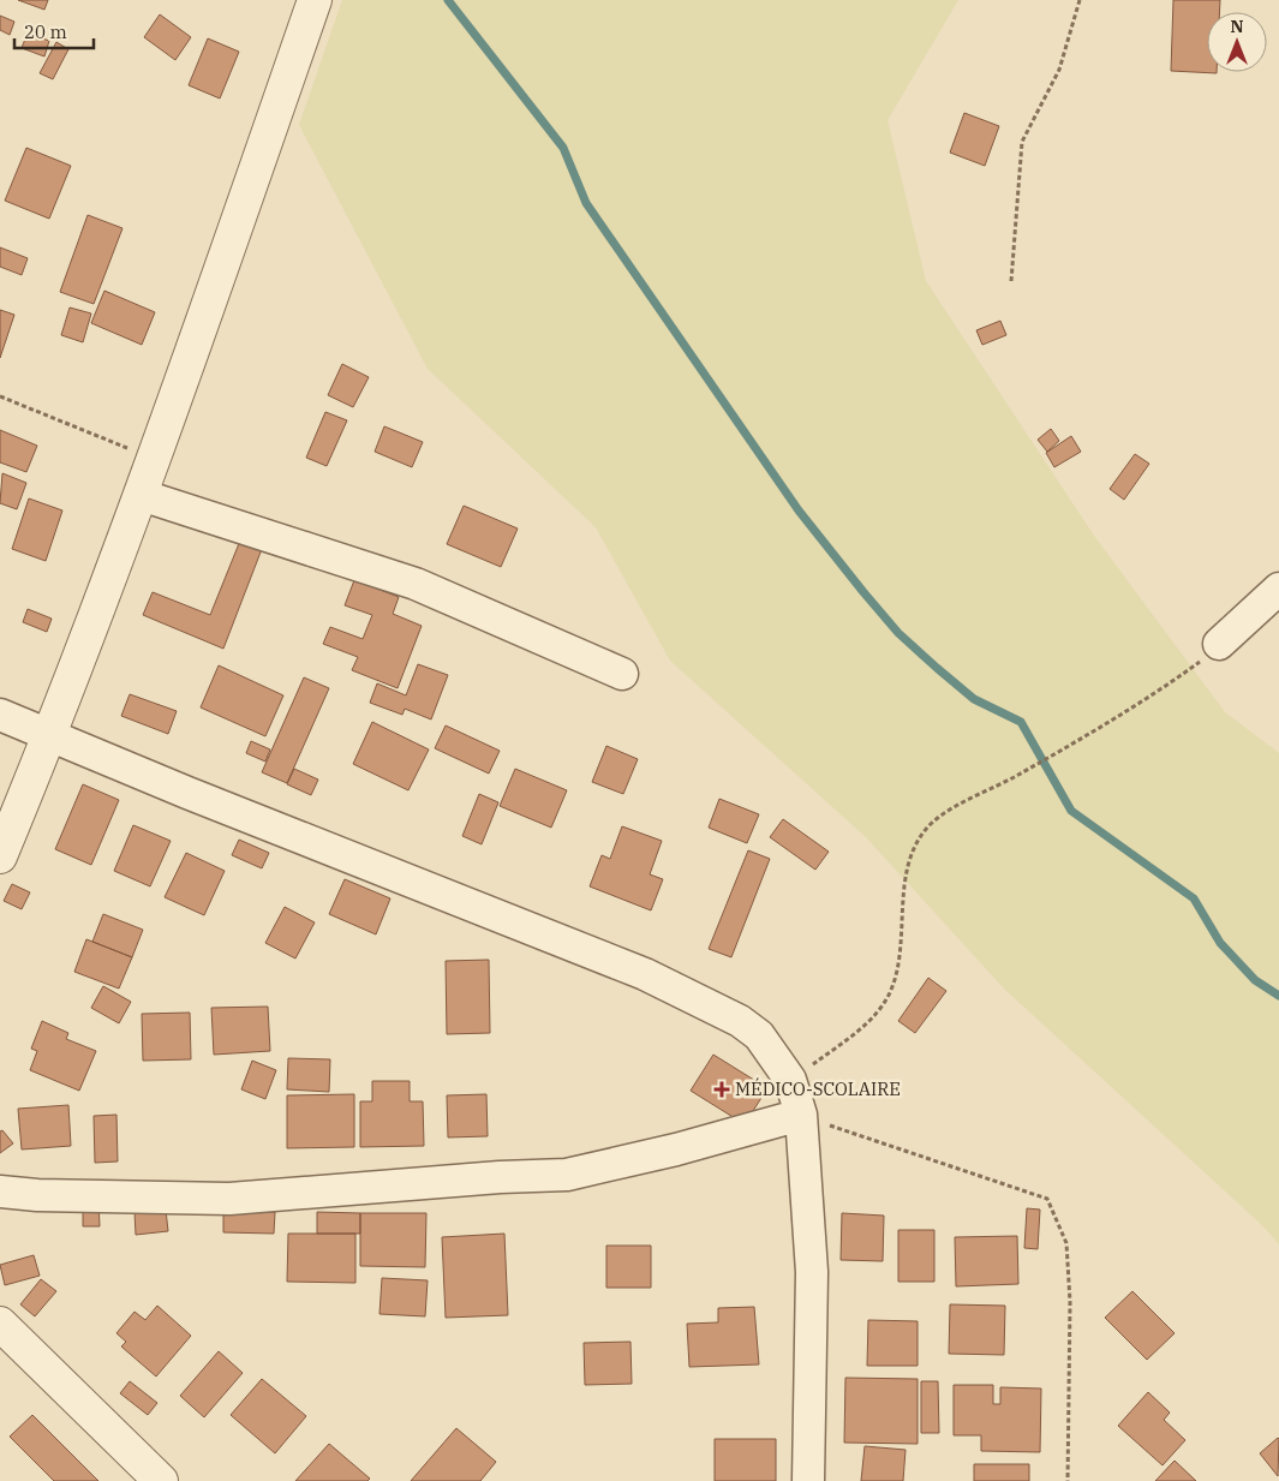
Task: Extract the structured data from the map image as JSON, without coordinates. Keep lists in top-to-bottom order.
{
  "places": {
    "health": ["MÉDICO-SCOLAIRE"]
  },
  "scale_bar": "20 m",
  "north": "top"
}
